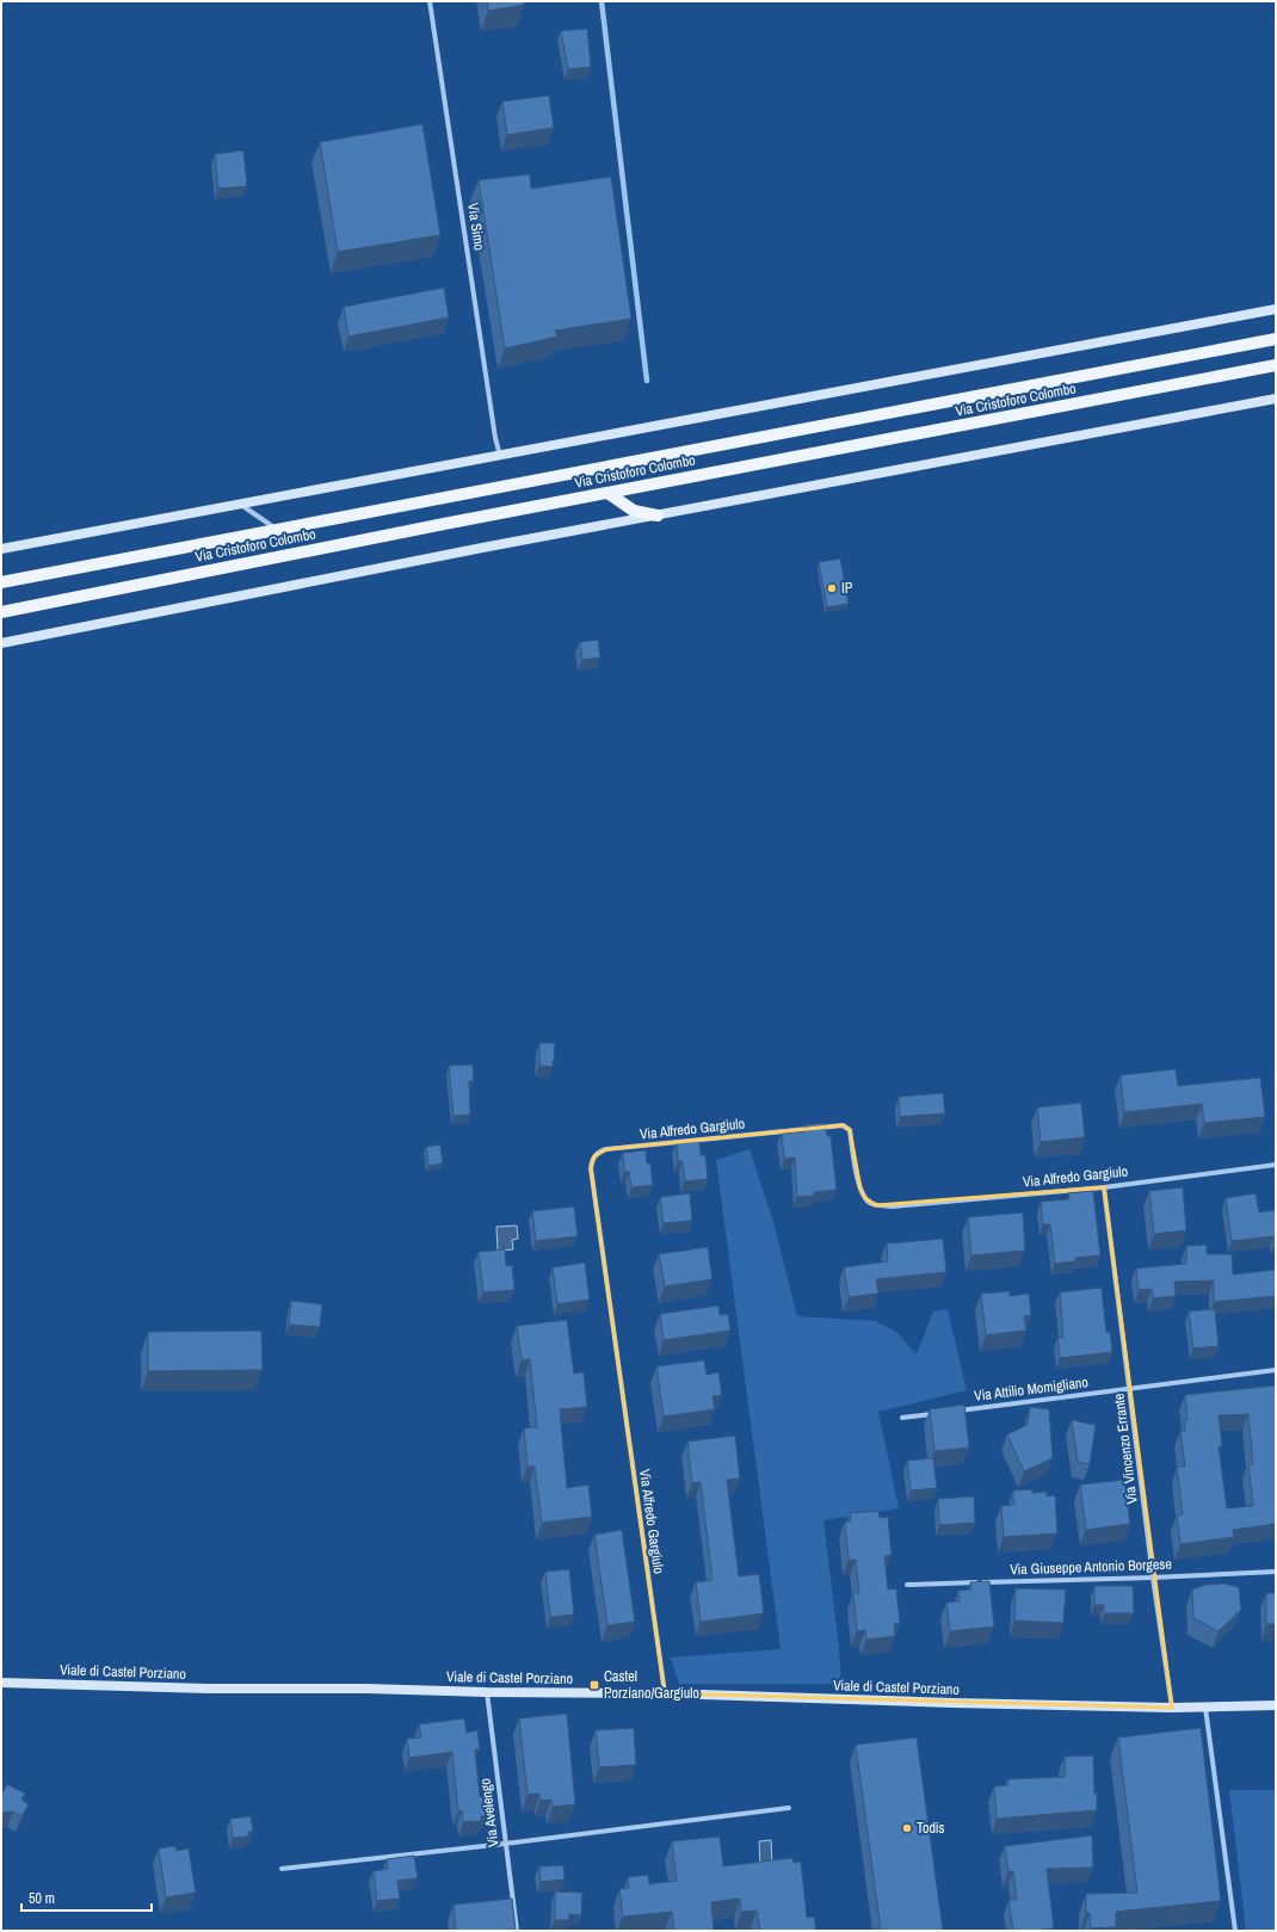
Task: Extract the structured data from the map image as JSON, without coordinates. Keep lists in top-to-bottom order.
{
  "streets": {
    "main road": ["Via Cristoforo Colombo"],
    "street": [
      "Via Simo",
      "Via Alfredo Gargiulo",
      "Via Attilio Momigliano",
      "Via Vincenzo Errante",
      "Via Giuseppe Antonio Borgese",
      "Viale di Castel Porziano",
      "Via Avelengo"
    ]
  },
  "crossings": [
    ["Via Alfredo Gargiulo", "Via Vincenzo Errante"],
    ["Via Alfredo Gargiulo", "Viale di Castel Porziano"],
    ["Via Attilio Momigliano", "Via Vincenzo Errante"],
    ["Via Vincenzo Errante", "Via Giuseppe Antonio Borgese"],
    ["Via Vincenzo Errante", "Viale di Castel Porziano"],
    ["Viale di Castel Porziano", "Via Avelengo"]
  ],
  "places": {
    "other": ["IP", "Todis"],
    "transit": ["Castel Porziano/Gargiulo"]
  },
  "scale_bar": "50 m"
}
